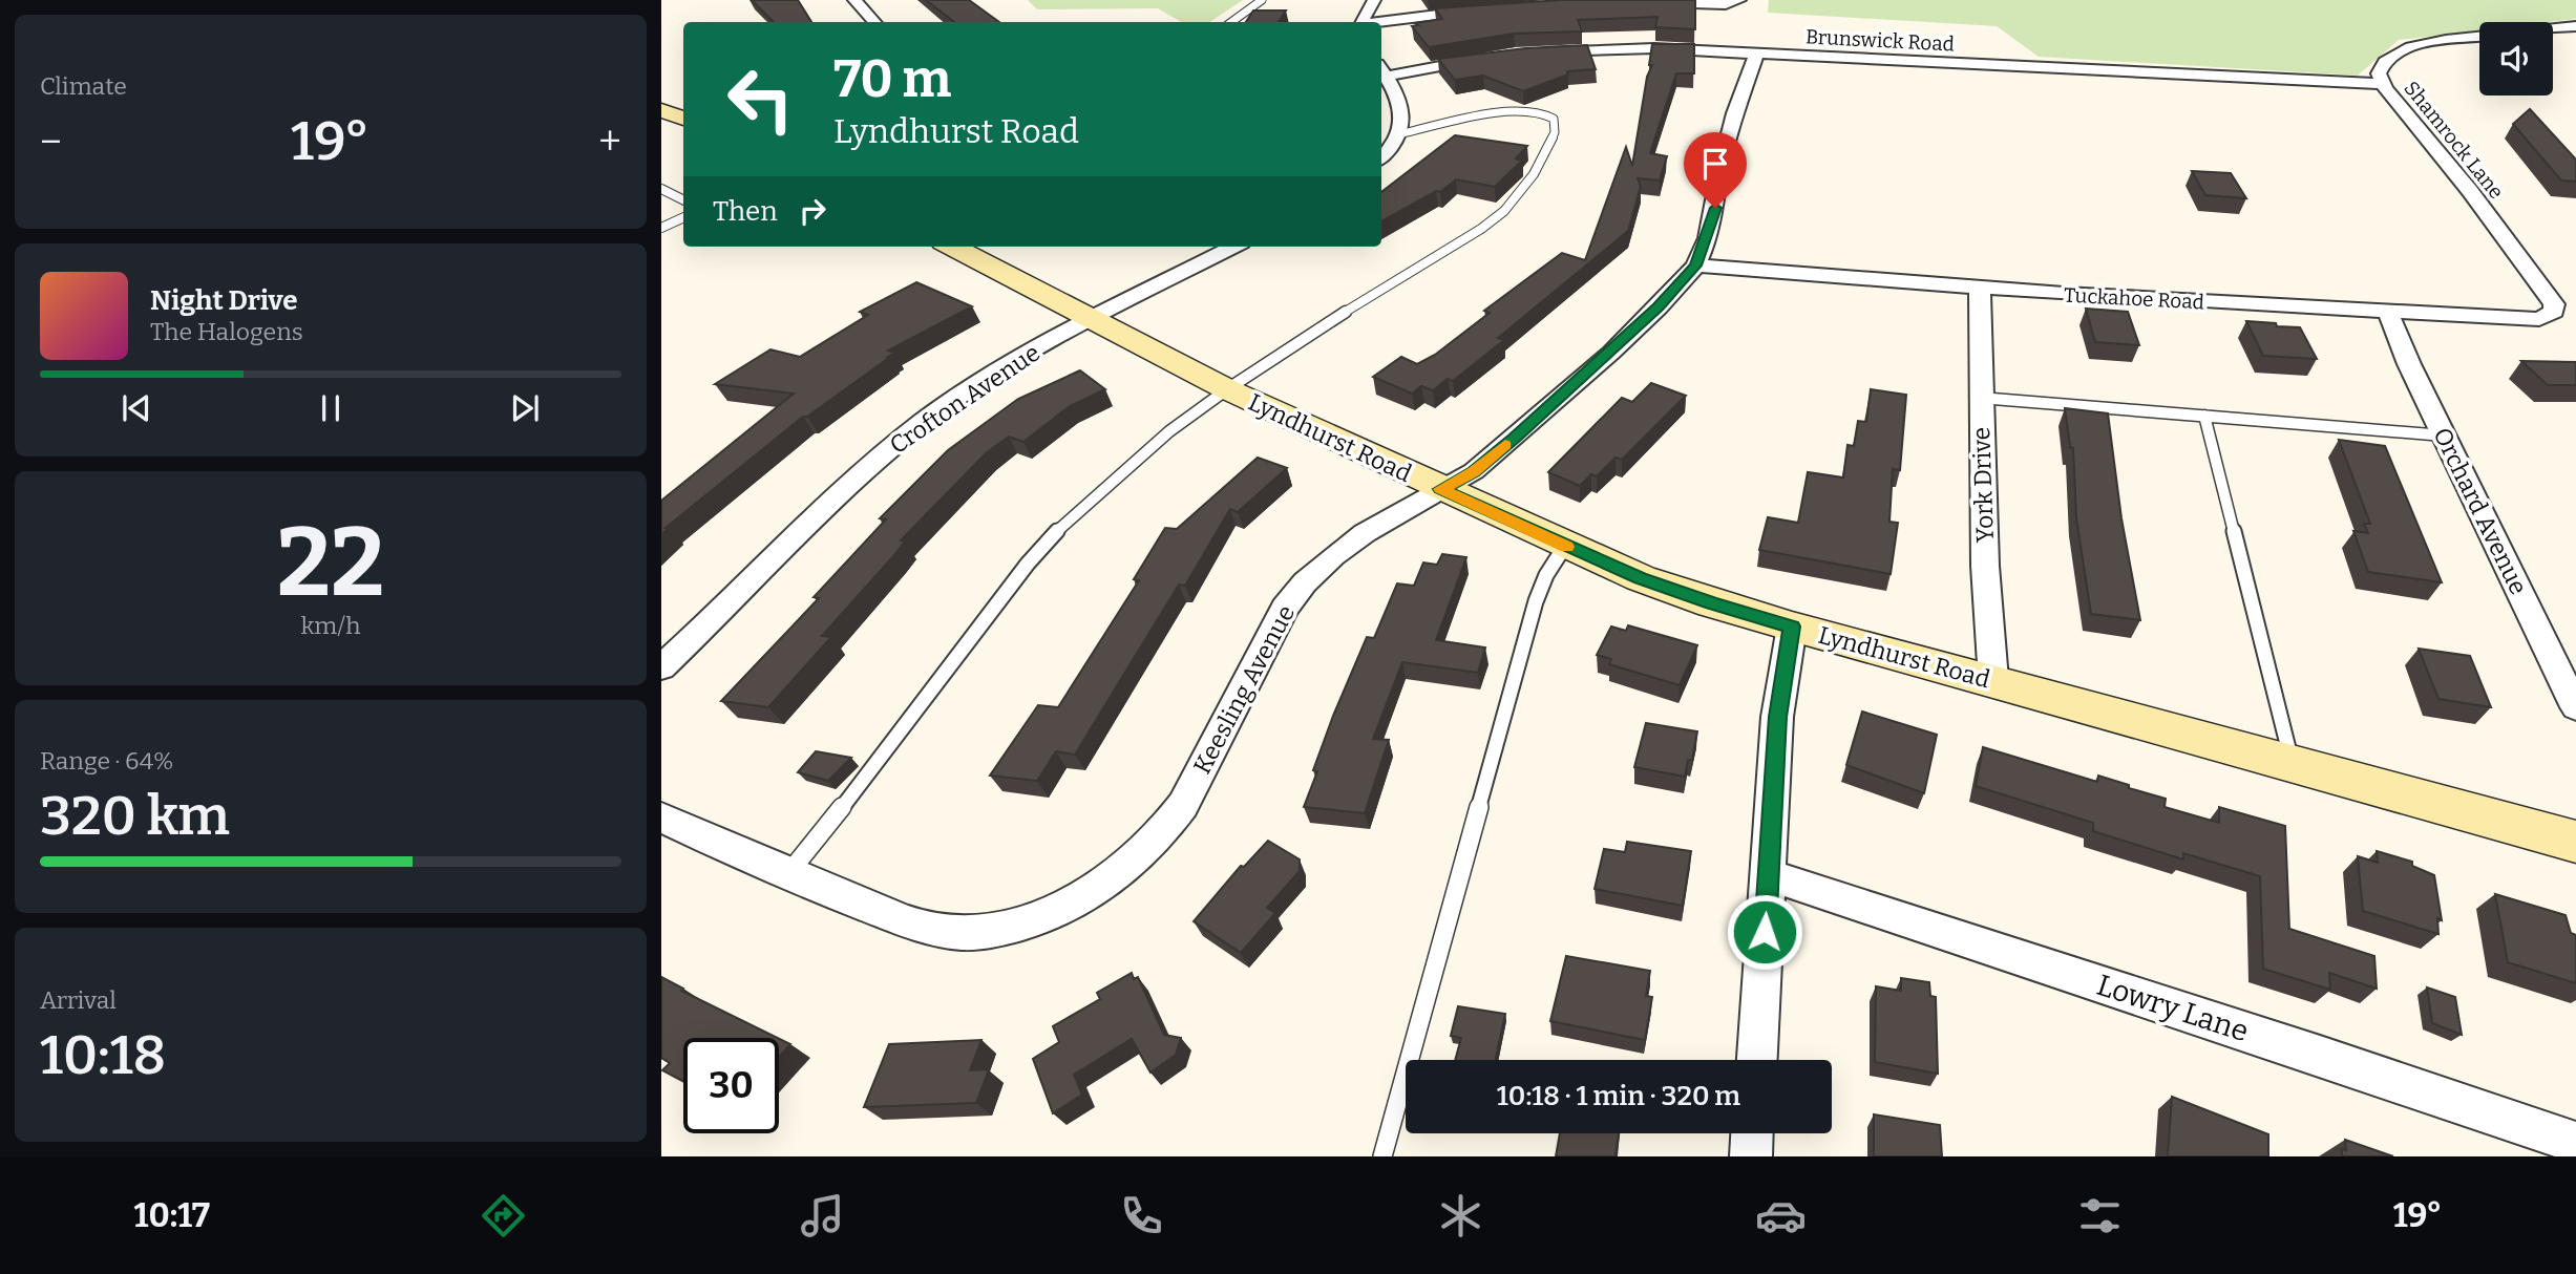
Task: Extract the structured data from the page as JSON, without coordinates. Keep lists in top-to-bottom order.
{
  "streets": {
    "main road": ["Lyndhurst Road"],
    "street": [
      "Brunswick Road",
      "Shamrock Lane",
      "Tuckahoe Road",
      "Crofton Avenue",
      "York Drive",
      "Orchard Avenue",
      "Keesling Avenue",
      "Lowry Lane"
    ]
  },
  "crossings": [
    ["Brunswick Road", "Shamrock Lane"],
    ["Brunswick Road", "Keesling Avenue"],
    ["Shamrock Lane", "Tuckahoe Road"],
    ["Tuckahoe Road", "York Drive"],
    ["Tuckahoe Road", "Orchard Avenue"],
    ["Tuckahoe Road", "Keesling Avenue"],
    ["Crofton Avenue", "Lyndhurst Road"],
    ["Lyndhurst Road", "York Drive"],
    ["Lyndhurst Road", "Keesling Avenue"]
  ],
  "page": {
    "tile": [
      "Climate",
      ["22", "km/h"],
      ["Range · 64%", "320 km"],
      ["Arrival", "10:18"]
    ],
    "turn": ["70 m", "Lyndhurst Road"],
    "heat": ["−", "19°", "+"],
    "then": "Then",
    "song": ["Night Drive", "The Halogens"],
    "limit": "30",
    "trip": "10:18 · 1 min · 320 m",
    "tabs": ["10:17", "19°"]
  }
}
